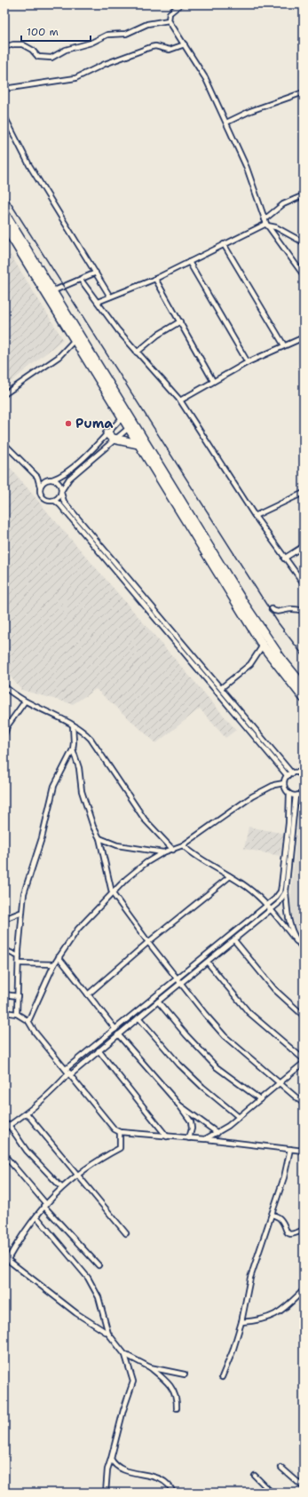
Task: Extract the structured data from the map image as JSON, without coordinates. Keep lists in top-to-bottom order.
{
  "places": ["Puma"],
  "scale_bar": "100 m"
}
